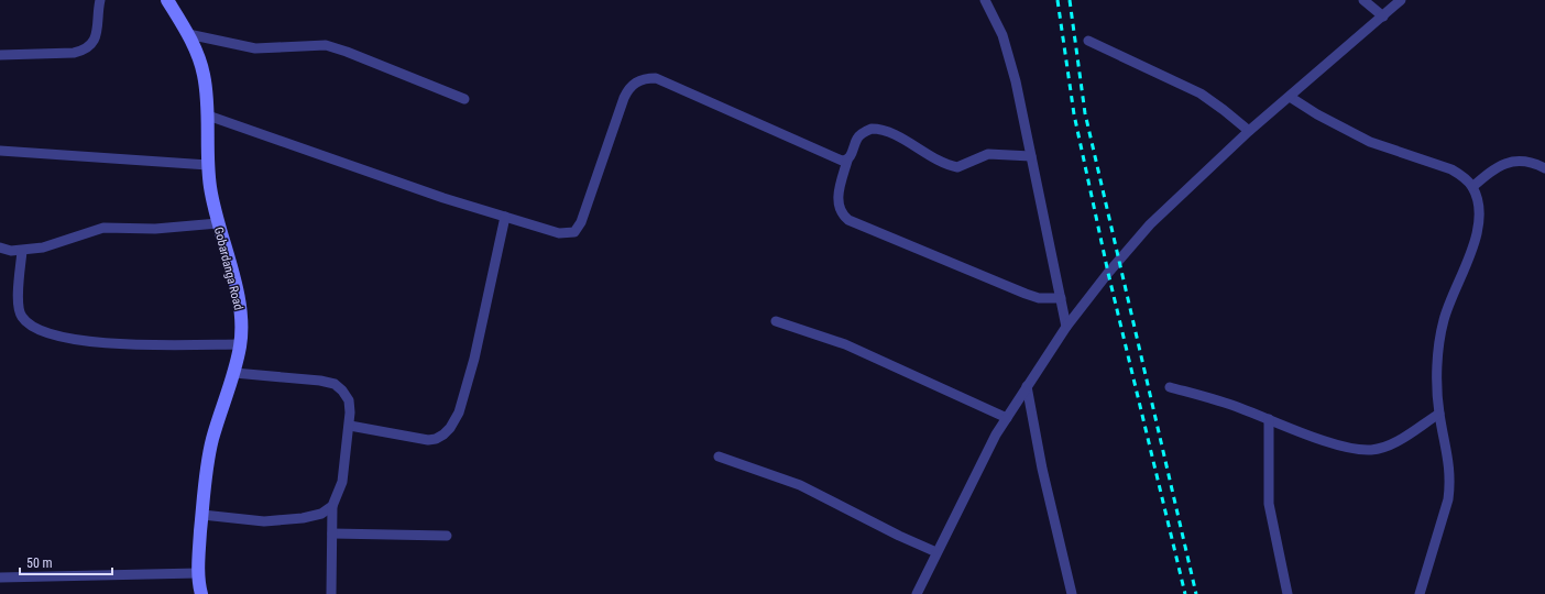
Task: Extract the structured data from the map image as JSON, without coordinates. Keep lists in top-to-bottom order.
{
  "streets": {
    "main road": ["Gobardanga Road"]
  },
  "scale_bar": "50 m"
}
